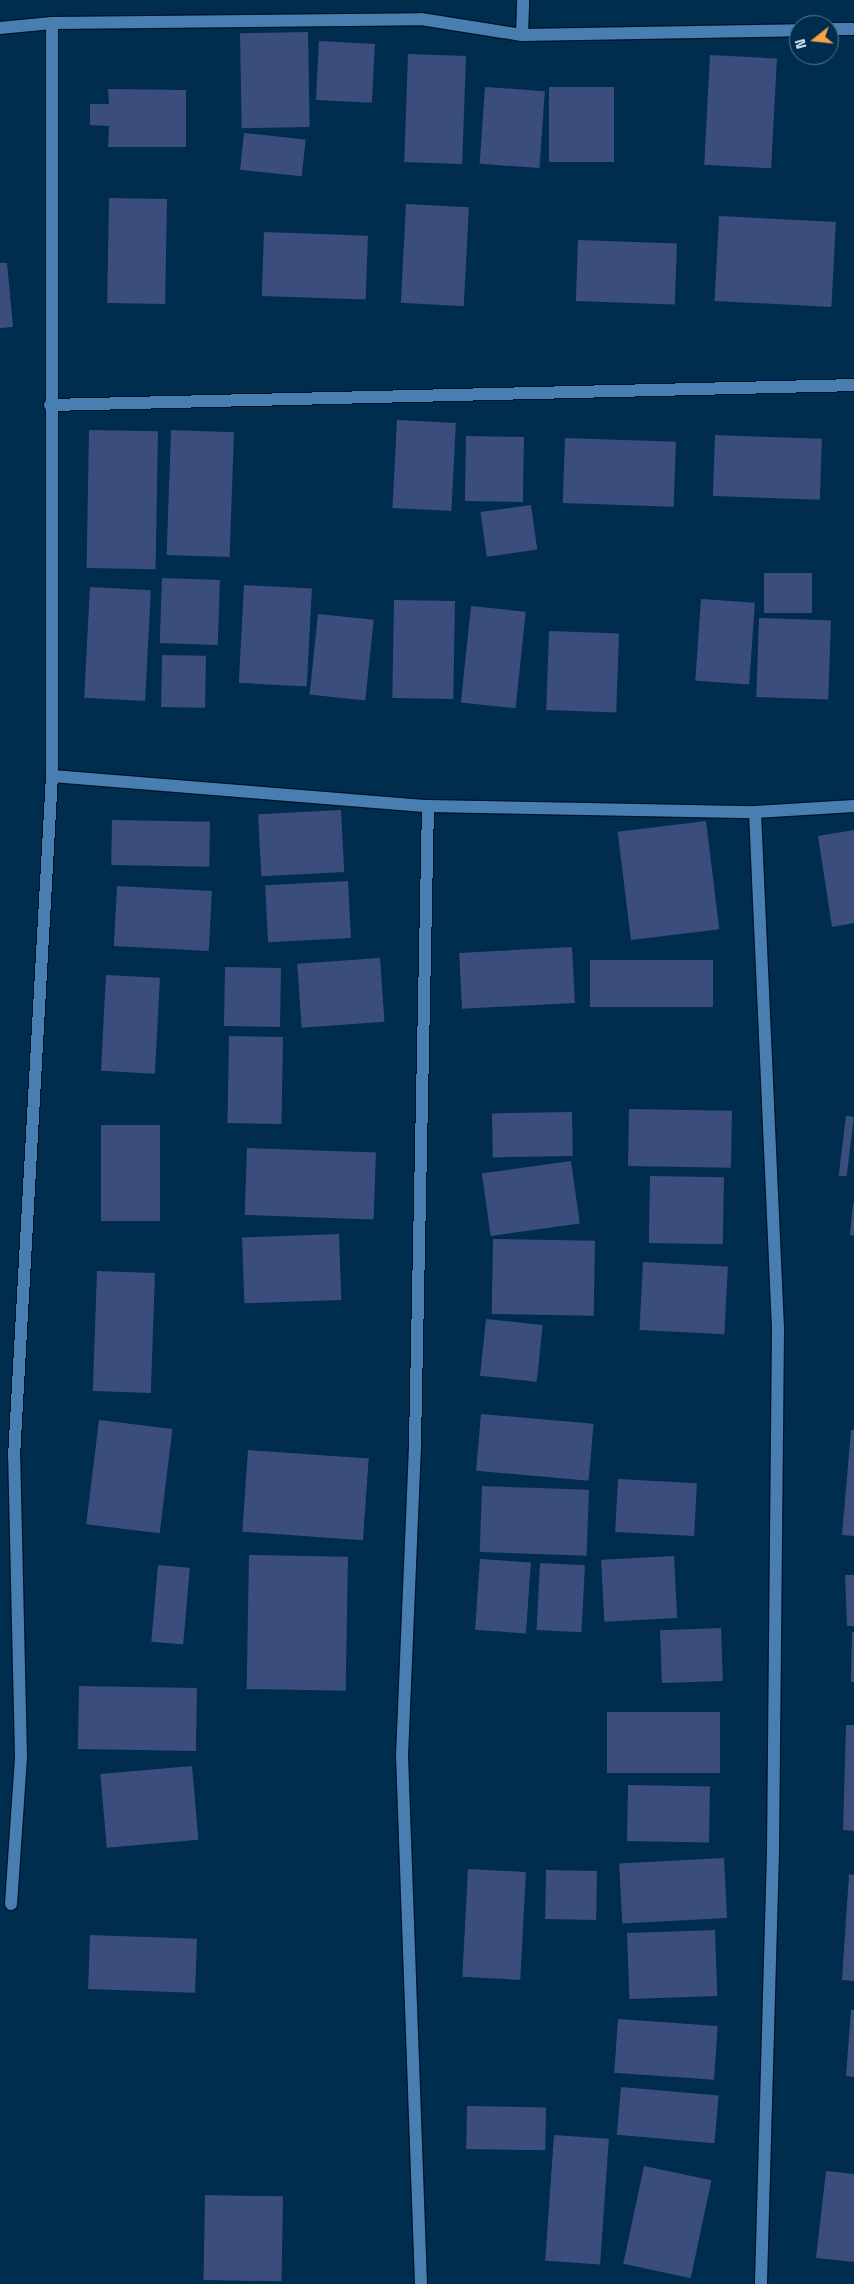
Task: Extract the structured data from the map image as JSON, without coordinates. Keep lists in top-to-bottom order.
{
  "north": "left"
}
